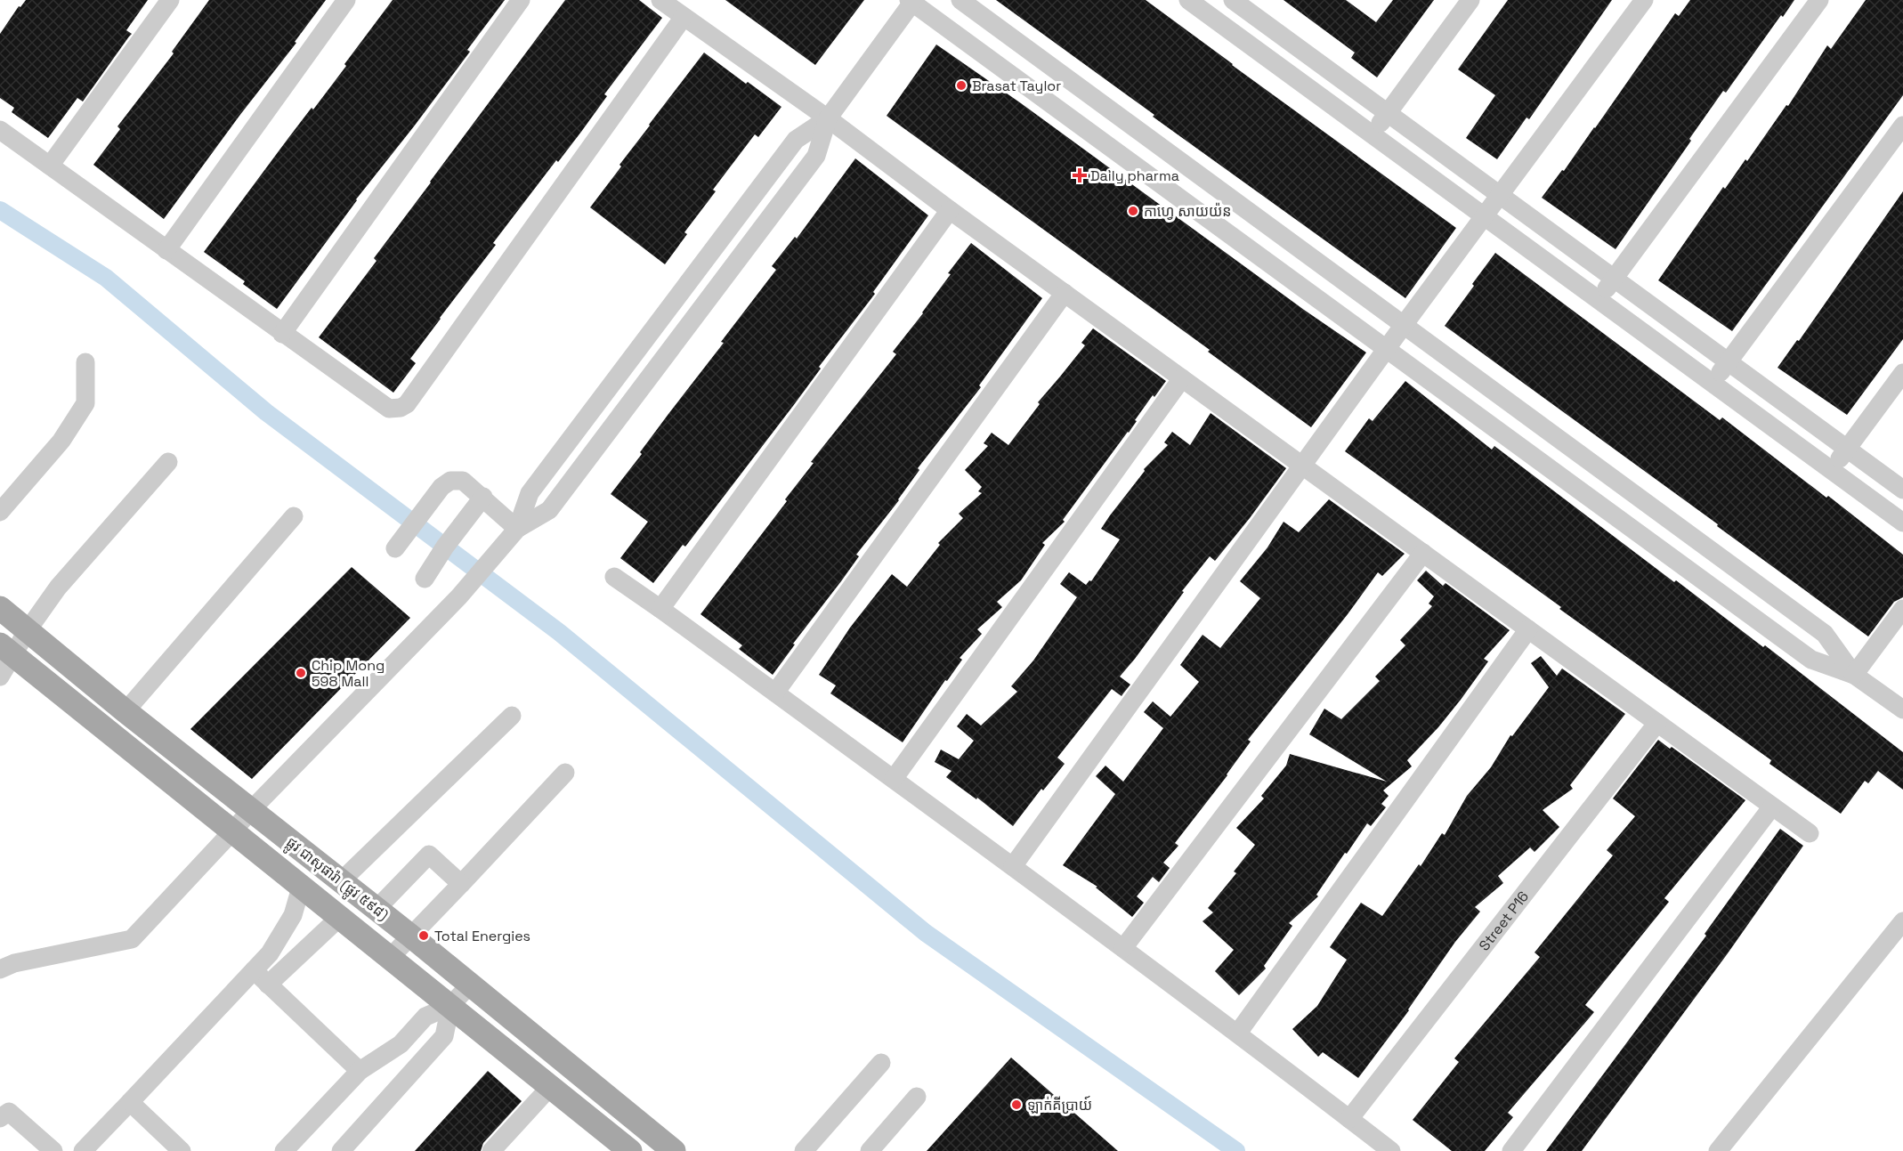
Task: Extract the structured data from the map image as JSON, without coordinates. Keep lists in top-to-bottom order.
{
  "streets": {
    "main road": ["ផ្លូវ ជាសុផារ៉ា (ផ្លូវ ៥៩៨)"],
    "street": ["Street P16"]
  },
  "places": {
    "other": [
      "Brasat Taylor",
      "កាហ្វេ សាយយ៉ន",
      "Chip Mong 598 Mall",
      "Total Energies",
      "ឡាក់គីប្រាយ៍"
    ],
    "health": ["Daily pharma"]
  }
}
